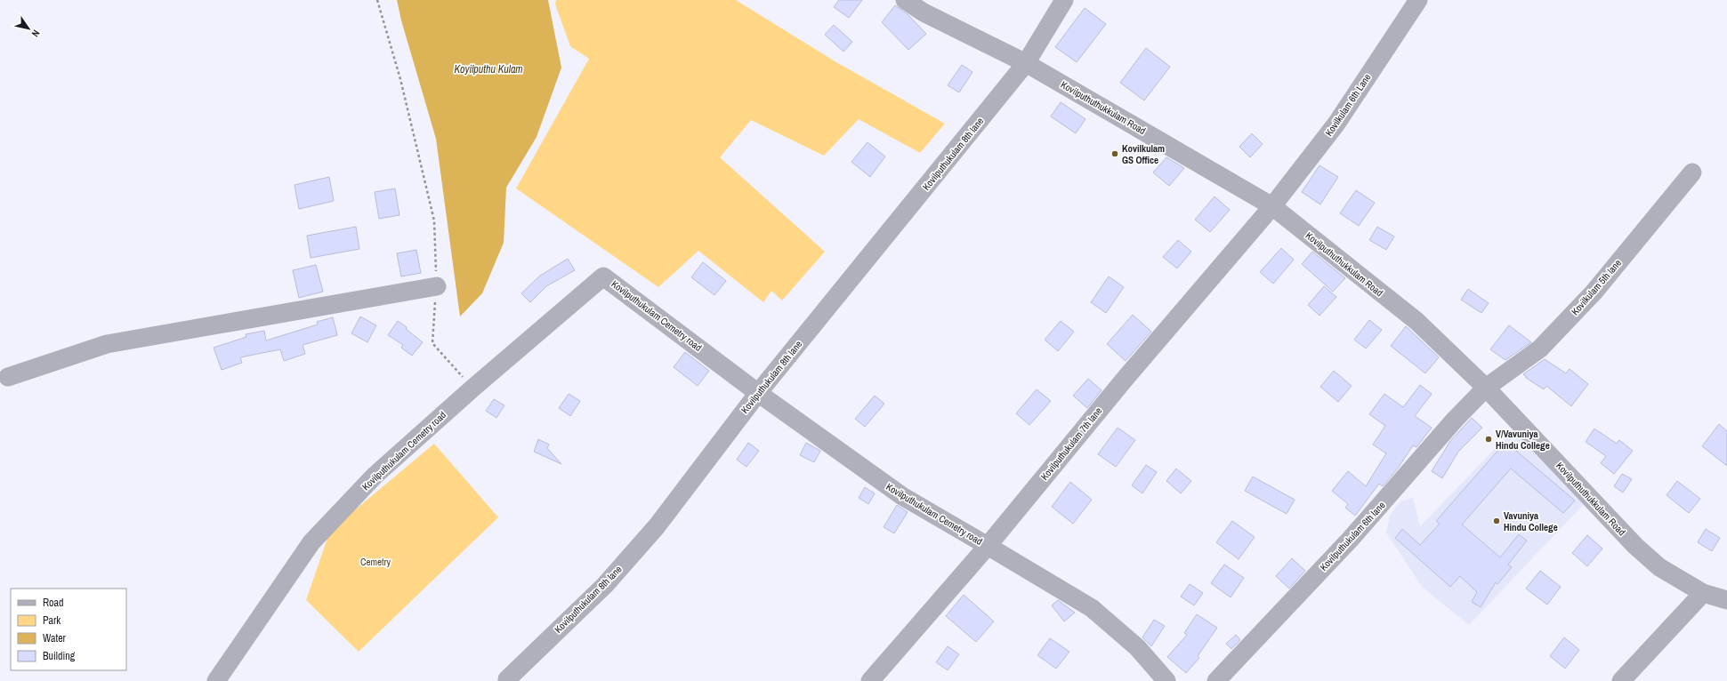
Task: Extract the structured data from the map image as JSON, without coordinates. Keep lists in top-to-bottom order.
{
  "streets": {
    "street": [
      "Kovilkulam 6th Lane",
      "Kovilputhuthukkulam Road",
      "Kovilputhukulam 8th lane",
      "Kovilkulam 5th lane",
      "Kovilputhukulam Cemetry road",
      "Kovilputhukulam 7th lane",
      "Kovilputhukulam 6th lane"
    ]
  },
  "crossings": [
    ["Kovilkulam 6th Lane", "Kovilputhuthukkulam Road"],
    ["Kovilkulam 6th Lane", "Kovilputhukulam 7th lane"],
    ["Kovilputhuthukkulam Road", "Kovilputhukulam 8th lane"],
    ["Kovilputhuthukkulam Road", "Kovilkulam 5th lane"],
    ["Kovilputhuthukkulam Road", "Kovilputhukulam 7th lane"],
    ["Kovilputhuthukkulam Road", "Kovilputhukulam 6th lane"],
    ["Kovilputhukulam 8th lane", "Kovilputhukulam Cemetry road"],
    ["Kovilkulam 5th lane", "Kovilputhukulam 6th lane"],
    ["Kovilputhukulam Cemetry road", "Kovilputhukulam 7th lane"]
  ],
  "water": ["Koyilputhu Kulam"],
  "parks": ["Cemetry"],
  "places": ["Kovilkulam GS Office", "V/Vavuniya Hindu College", "Vavuniya Hindu College"],
  "legend": [
    "Road",
    "Park",
    "Water",
    "Building"
  ],
  "north": "bottom right"
}
